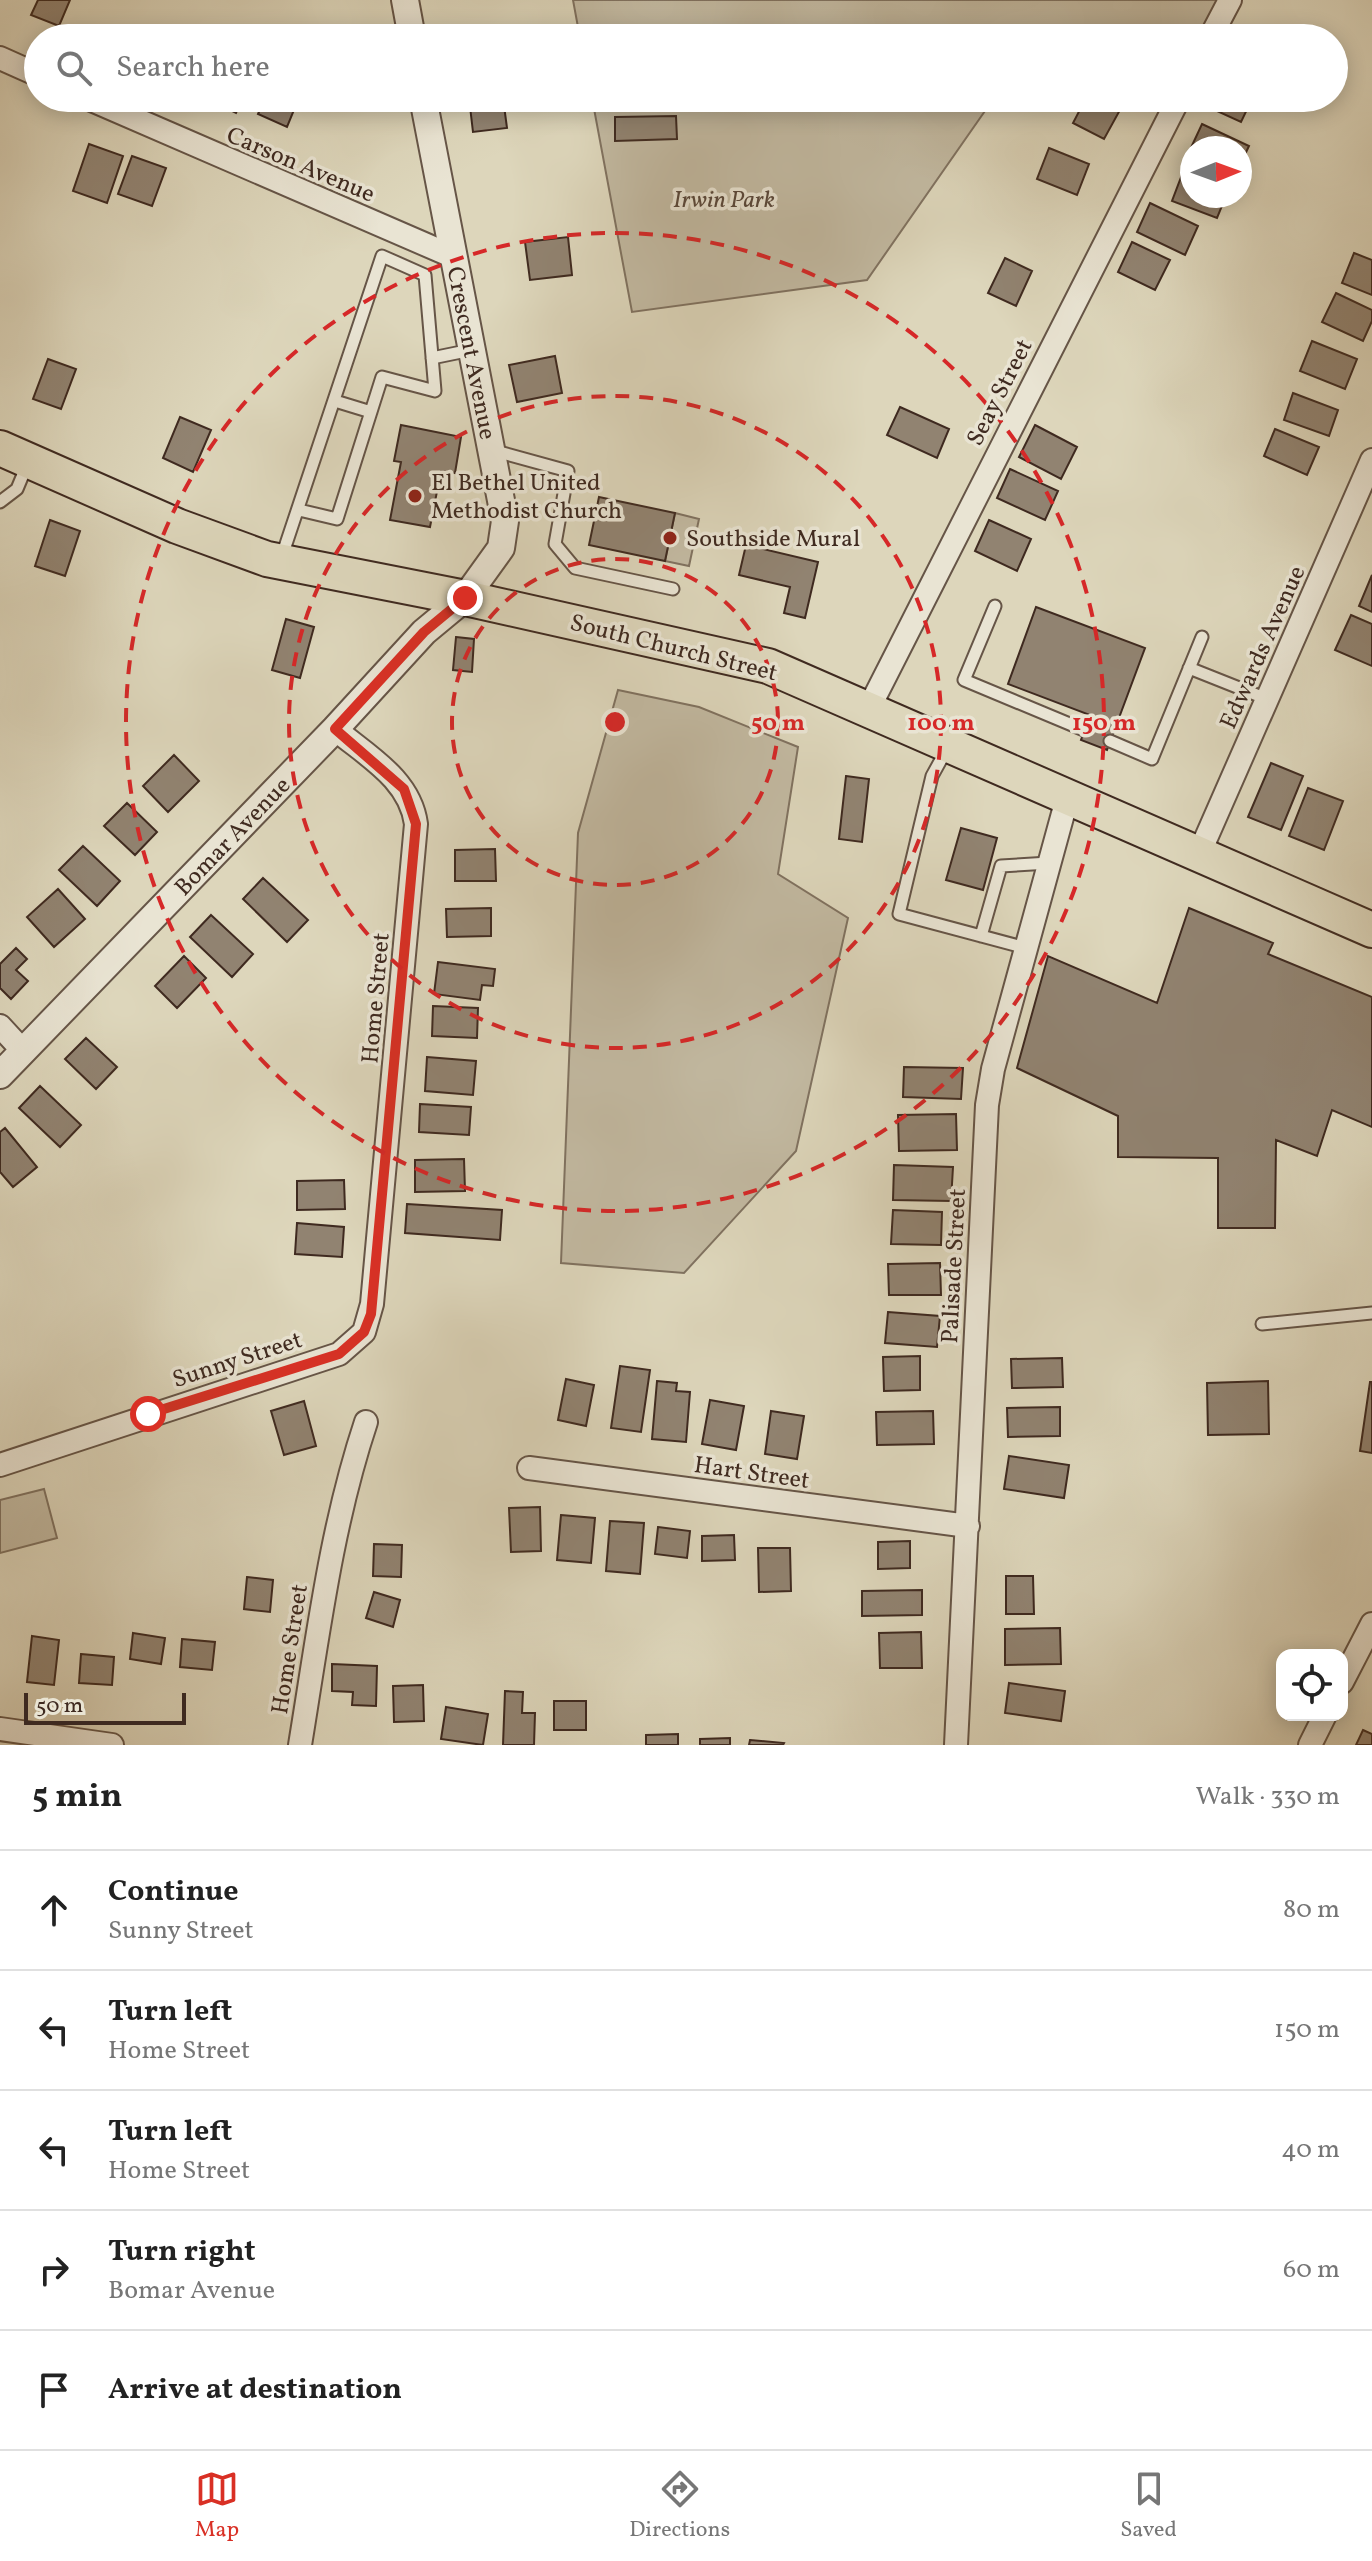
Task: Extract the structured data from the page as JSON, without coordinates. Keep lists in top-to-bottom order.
{
  "streets": {
    "main road": ["South Church Street"],
    "street": [
      "Carson Avenue",
      "Crescent Avenue",
      "Seay Street",
      "Edwards Avenue",
      "Bomar Avenue",
      "Home Street",
      "Palisade Street",
      "Sunny Street",
      "Hart Street"
    ]
  },
  "crossings": [
    ["Carson Avenue", "Crescent Avenue"],
    ["Crescent Avenue", "South Church Street"],
    ["Crescent Avenue", "Bomar Avenue"],
    ["Seay Street", "South Church Street"],
    ["South Church Street", "Edwards Avenue"],
    ["South Church Street", "Bomar Avenue"],
    ["South Church Street", "Palisade Street"],
    ["Bomar Avenue", "Home Street"],
    ["Home Street", "Sunny Street"],
    ["Palisade Street", "Hart Street"]
  ],
  "parks": ["Irwin Park"],
  "places": ["El Bethel United Methodist Church", "Southside Mural"],
  "scale_bar": "50 m",
  "north": "right",
  "page": {
    "search": "Search here",
    "scale": "50 m",
    "heading": ["5 min", "Walk · 330 m"],
    "list": [
      ["Continue", "Sunny Street", "80 m"],
      ["Turn left", "Home Street", "150 m"],
      ["Turn left", "Home Street", "40 m"],
      ["Turn right", "Bomar Avenue", "60 m"],
      "Arrive at destination"
    ],
    "nav": ["Map", "Directions", "Saved"]
  },
  "rings": ["50 m", "100 m", "150 m"]
}
